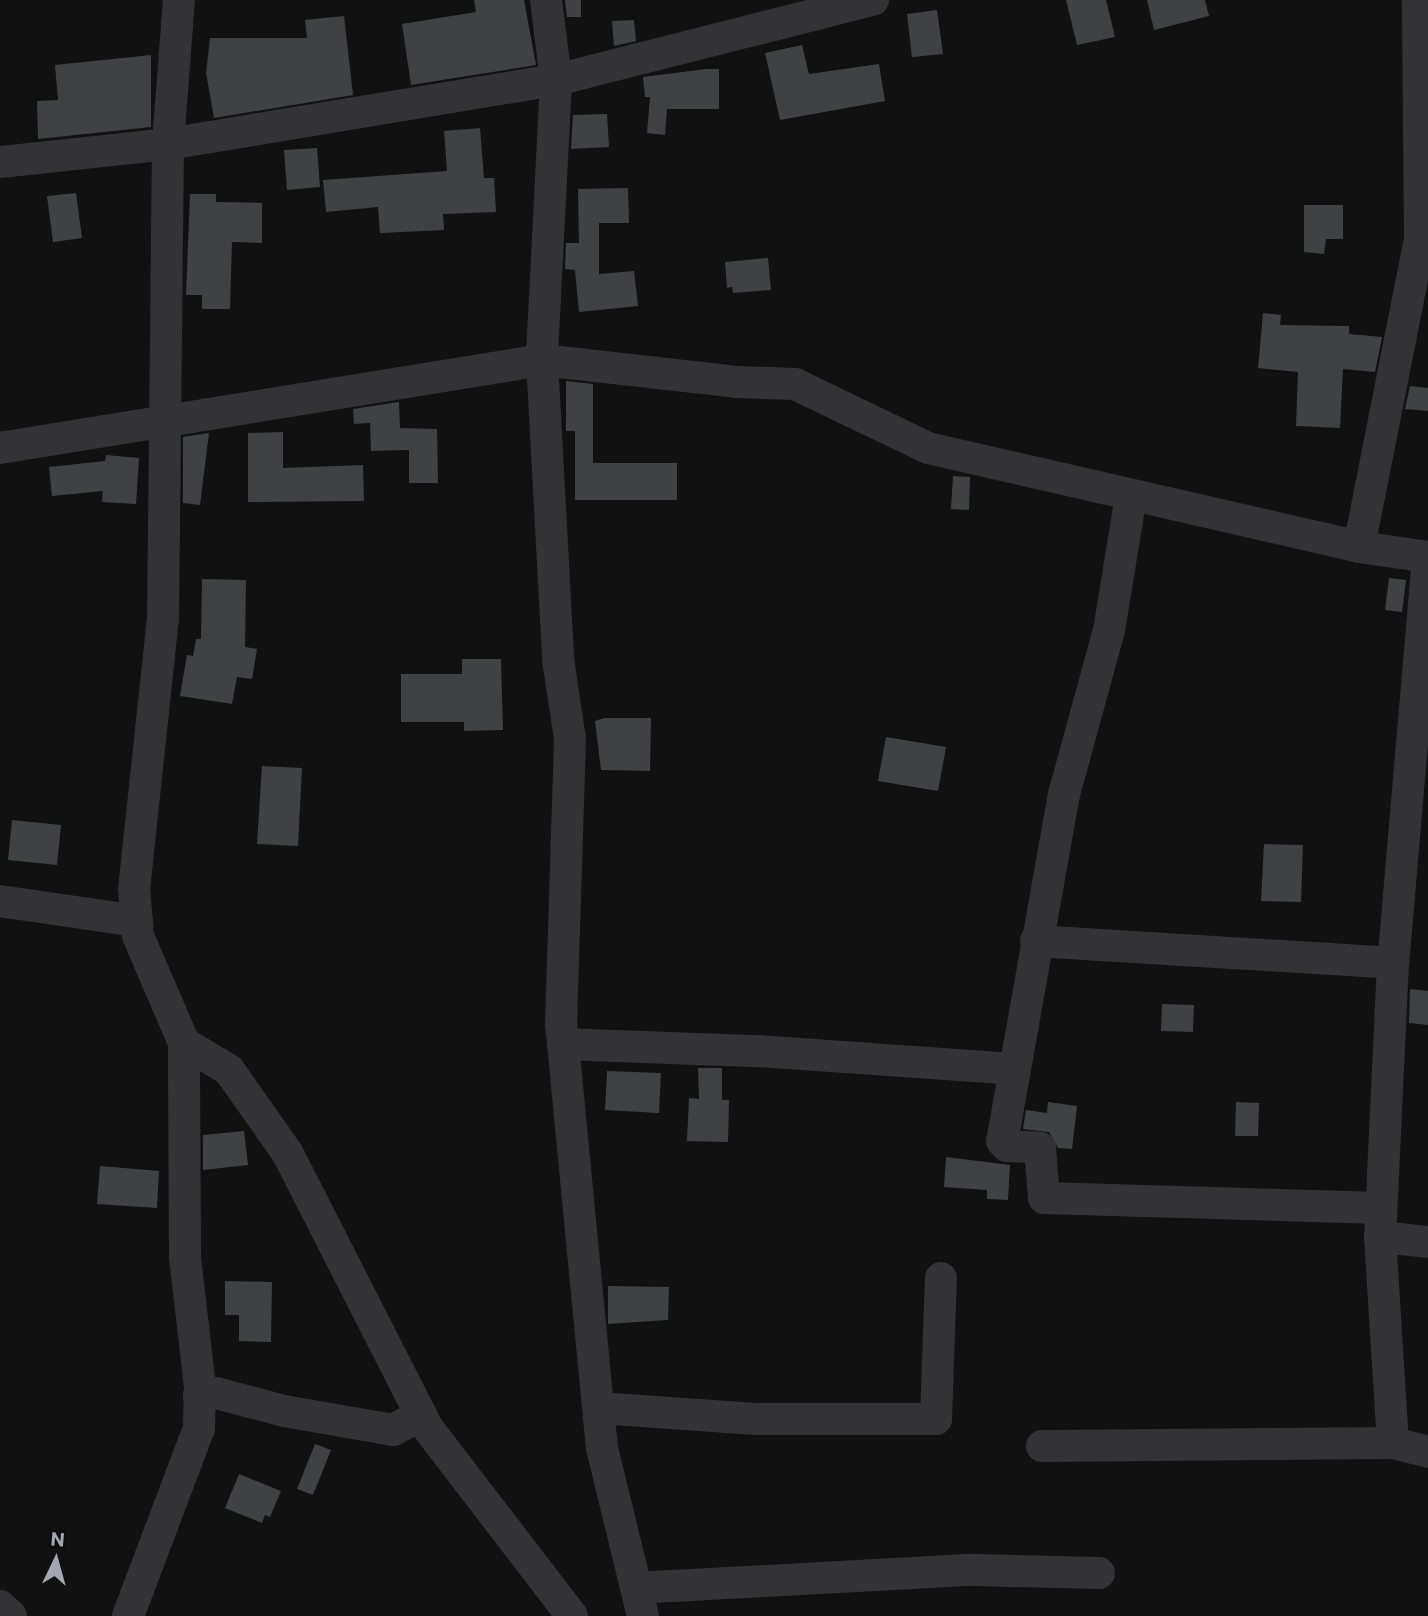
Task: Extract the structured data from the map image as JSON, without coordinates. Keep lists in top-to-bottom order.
{
  "north": "top"
}
